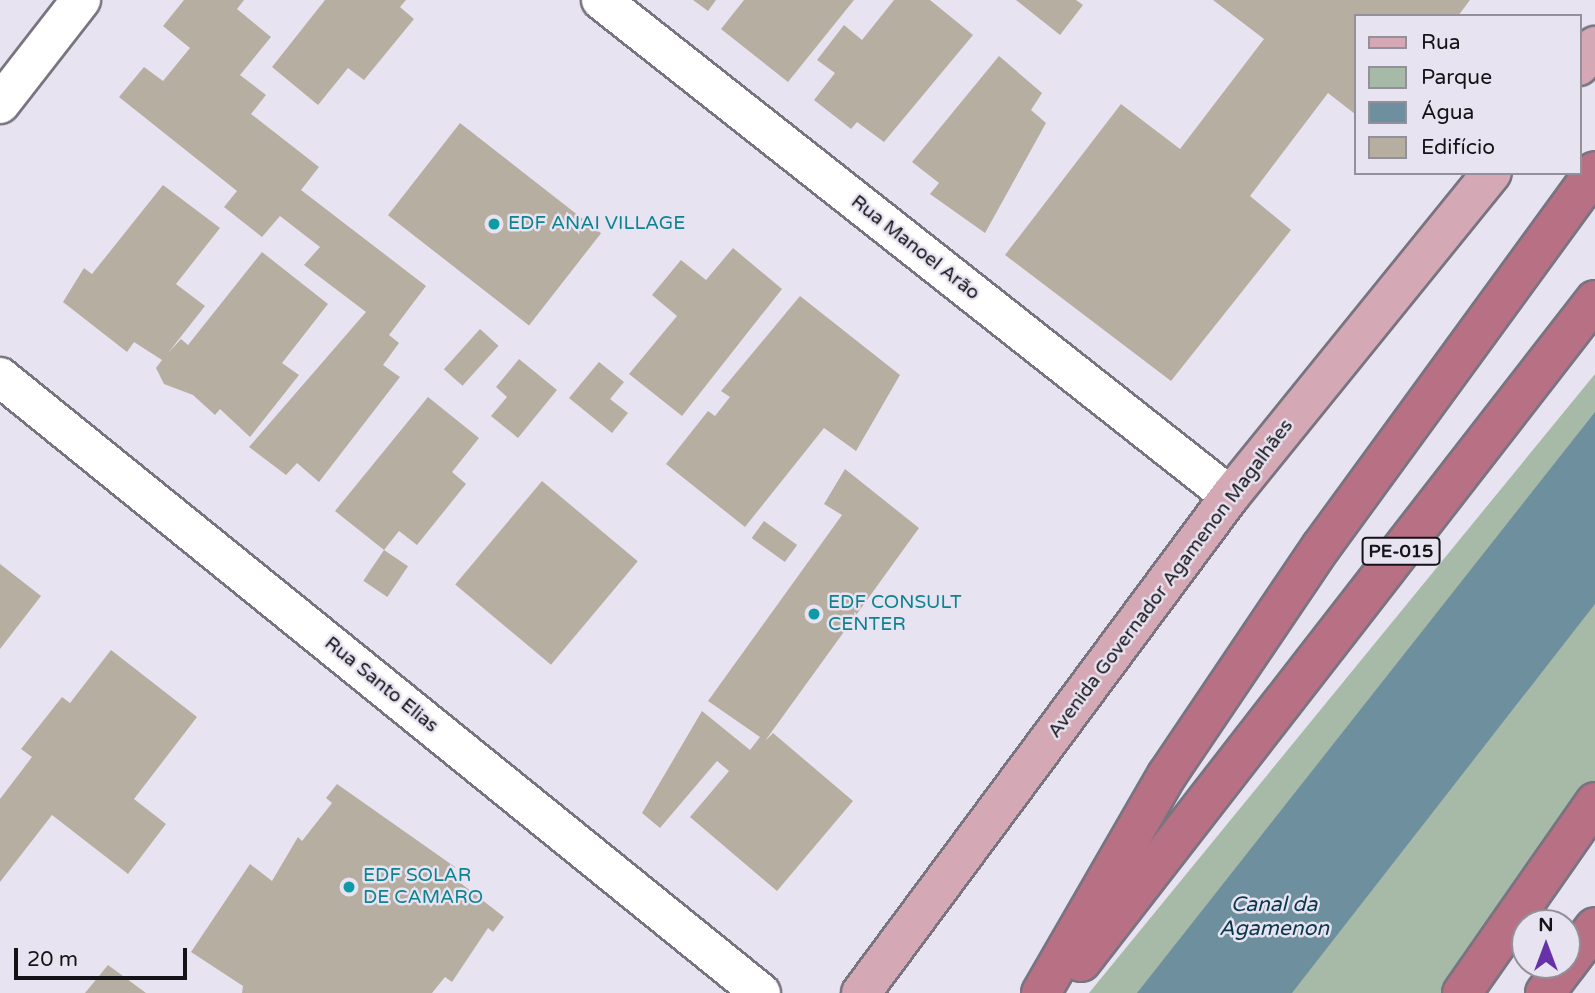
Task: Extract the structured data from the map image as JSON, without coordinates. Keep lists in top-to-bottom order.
{
  "streets": {
    "highway": ["PE-015"],
    "main road": ["Avenida Governador Agamenon Magalhães"],
    "street": ["Rua Manoel Arão", "Rua Santo Elias"]
  },
  "crossings": [
    ["Rua Manoel Arão", "Avenida Governador Agamenon Magalhães"]
  ],
  "water": ["Canal da Agamenon"],
  "places": ["EDF ANAI VILLAGE", "EDF CONSULT CENTER", "EDF SOLAR DE CAMARO"],
  "legend": [
    "Rua",
    "Parque",
    "Água",
    "Edifício"
  ],
  "scale_bar": "20 m",
  "north": "top"
}
